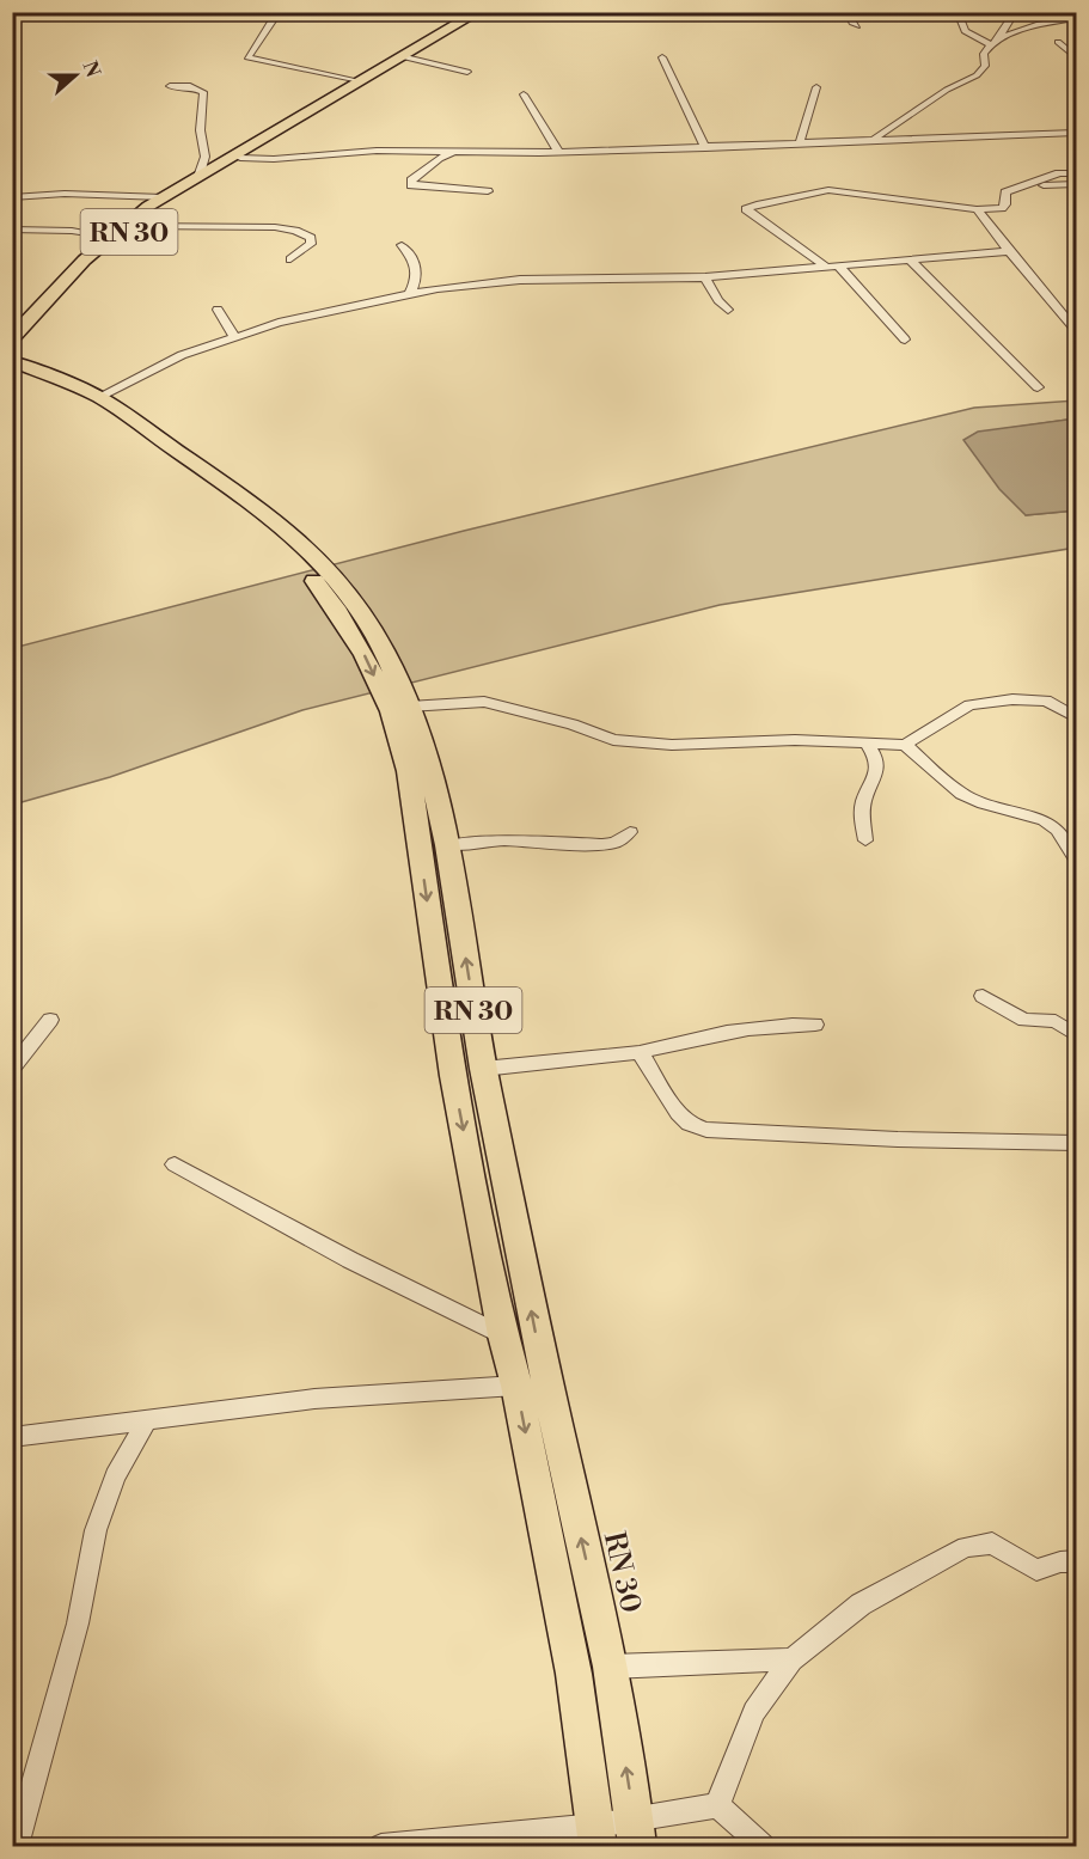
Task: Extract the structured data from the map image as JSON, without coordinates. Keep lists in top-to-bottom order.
{
  "streets": {
    "main road": ["RN 30"]
  },
  "north": "right"
}
